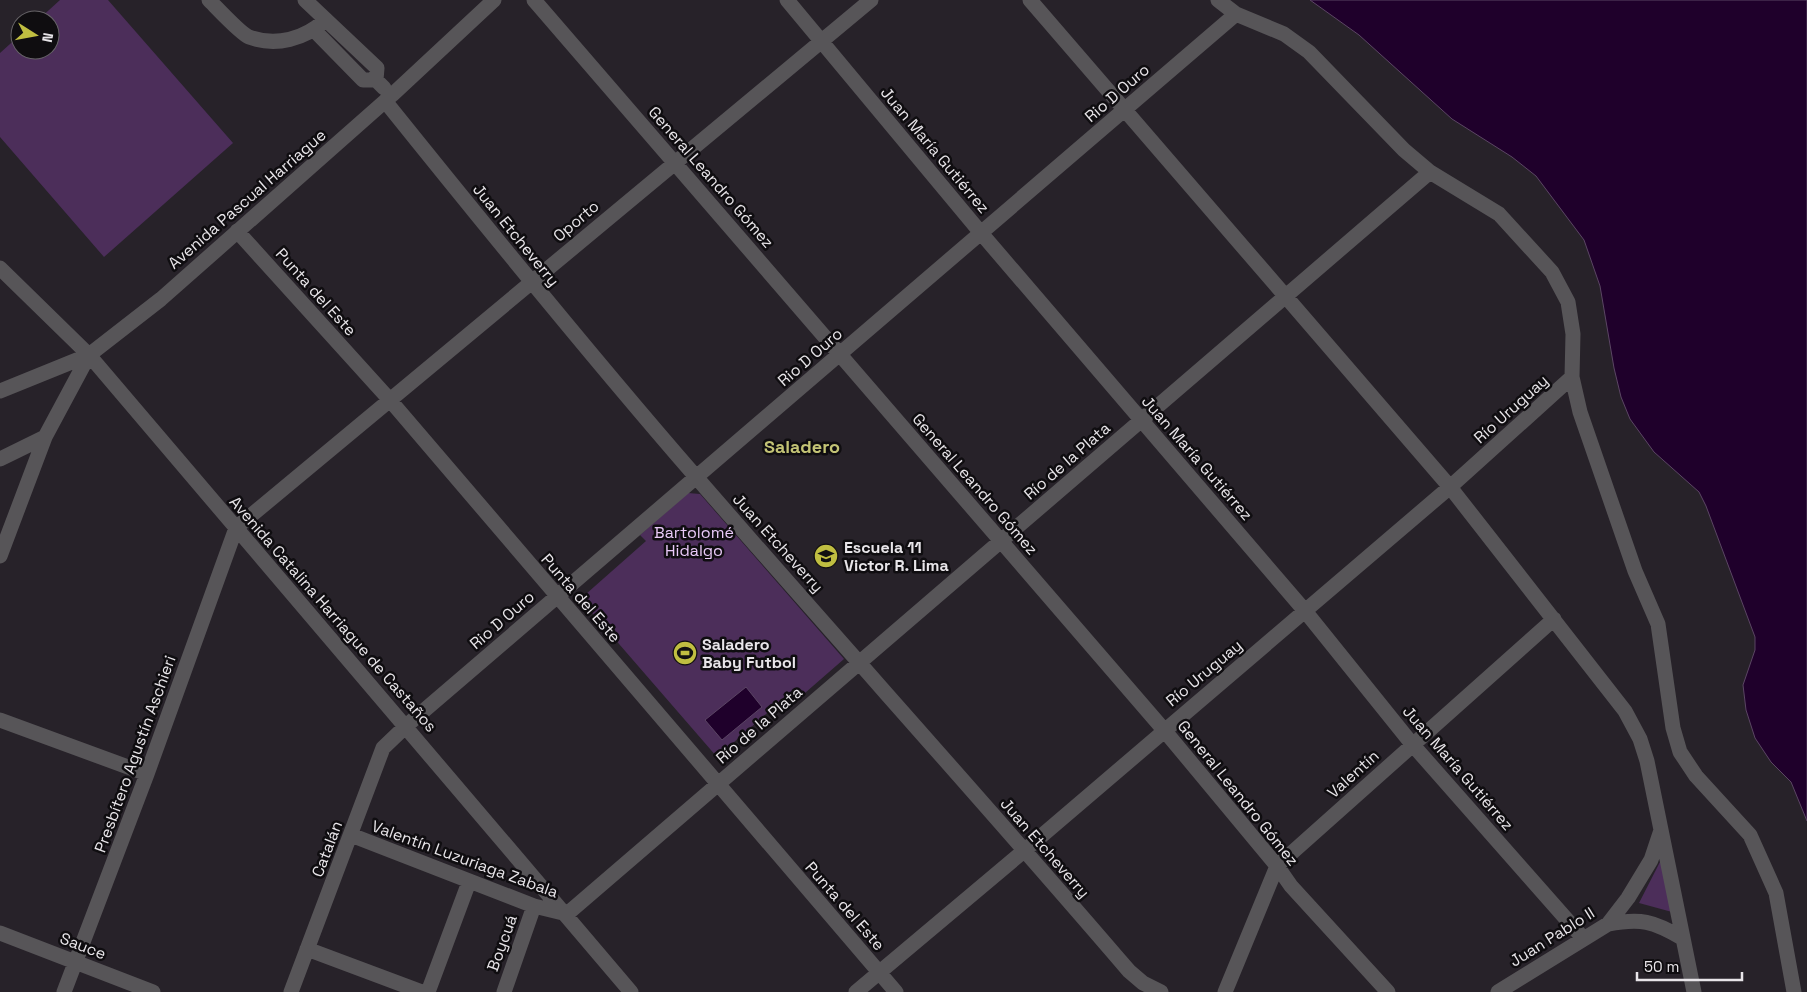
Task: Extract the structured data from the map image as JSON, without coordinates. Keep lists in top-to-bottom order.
{
  "streets": {
    "street": [
      "Rio D Ouro",
      "Juan María Gutiérrez",
      "General Leandro Gómez",
      "Avenida Pascual Harriague",
      "Oporto",
      "Juan Etcheverry",
      "Punta del Este",
      "Río Uruguay",
      "Río de la Plata",
      "Avenida Catalina Harriague de Castaños",
      "Presbítero Agustín Aschieri",
      "Valentín",
      "Catalán",
      "Valentín Luzuriaga Zabala",
      "Juan Pablo II",
      "Boycuá",
      "Sauce"
    ]
  },
  "crossings": [
    ["Rio D Ouro", "Juan María Gutiérrez"],
    ["Rio D Ouro", "General Leandro Gómez"],
    ["Rio D Ouro", "Juan Etcheverry"],
    ["Rio D Ouro", "Punta del Este"],
    ["Rio D Ouro", "Avenida Catalina Harriague de Castaños"],
    ["Rio D Ouro", "Catalán"],
    ["Juan María Gutiérrez", "Oporto"],
    ["Juan María Gutiérrez", "Río Uruguay"],
    ["Juan María Gutiérrez", "Río de la Plata"],
    ["Juan María Gutiérrez", "Valentín"],
    ["Juan María Gutiérrez", "Juan Pablo II"],
    ["General Leandro Gómez", "Oporto"],
    ["General Leandro Gómez", "Río Uruguay"],
    ["General Leandro Gómez", "Río de la Plata"],
    ["General Leandro Gómez", "Valentín"],
    ["Avenida Pascual Harriague", "Juan Etcheverry"],
    ["Avenida Pascual Harriague", "Punta del Este"],
    ["Avenida Pascual Harriague", "Avenida Catalina Harriague de Castaños"],
    ["Oporto", "Juan Etcheverry"],
    ["Oporto", "Punta del Este"],
    ["Oporto", "Avenida Catalina Harriague de Castaños"],
    ["Oporto", "Presbítero Agustín Aschieri"],
    ["Juan Etcheverry", "Río Uruguay"],
    ["Juan Etcheverry", "Río de la Plata"],
    ["Punta del Este", "Río Uruguay"],
    ["Punta del Este", "Río de la Plata"],
    ["Río de la Plata", "Avenida Catalina Harriague de Castaños"],
    ["Río de la Plata", "Valentín Luzuriaga Zabala"],
    ["Avenida Catalina Harriague de Castaños", "Presbítero Agustín Aschieri"],
    ["Avenida Catalina Harriague de Castaños", "Catalán"],
    ["Avenida Catalina Harriague de Castaños", "Valentín Luzuriaga Zabala"],
    ["Presbítero Agustín Aschieri", "Sauce"],
    ["Catalán", "Valentín Luzuriaga Zabala"],
    ["Valentín Luzuriaga Zabala", "Boycuá"]
  ],
  "districts": ["Saladero"],
  "parks": ["Bartolomé Hidalgo"],
  "places": {
    "school or university": ["Escuela 11 Victor R. Lima"],
    "sports": ["Saladero Baby Futbol"]
  },
  "scale_bar": "50 m",
  "north": "right"
}
